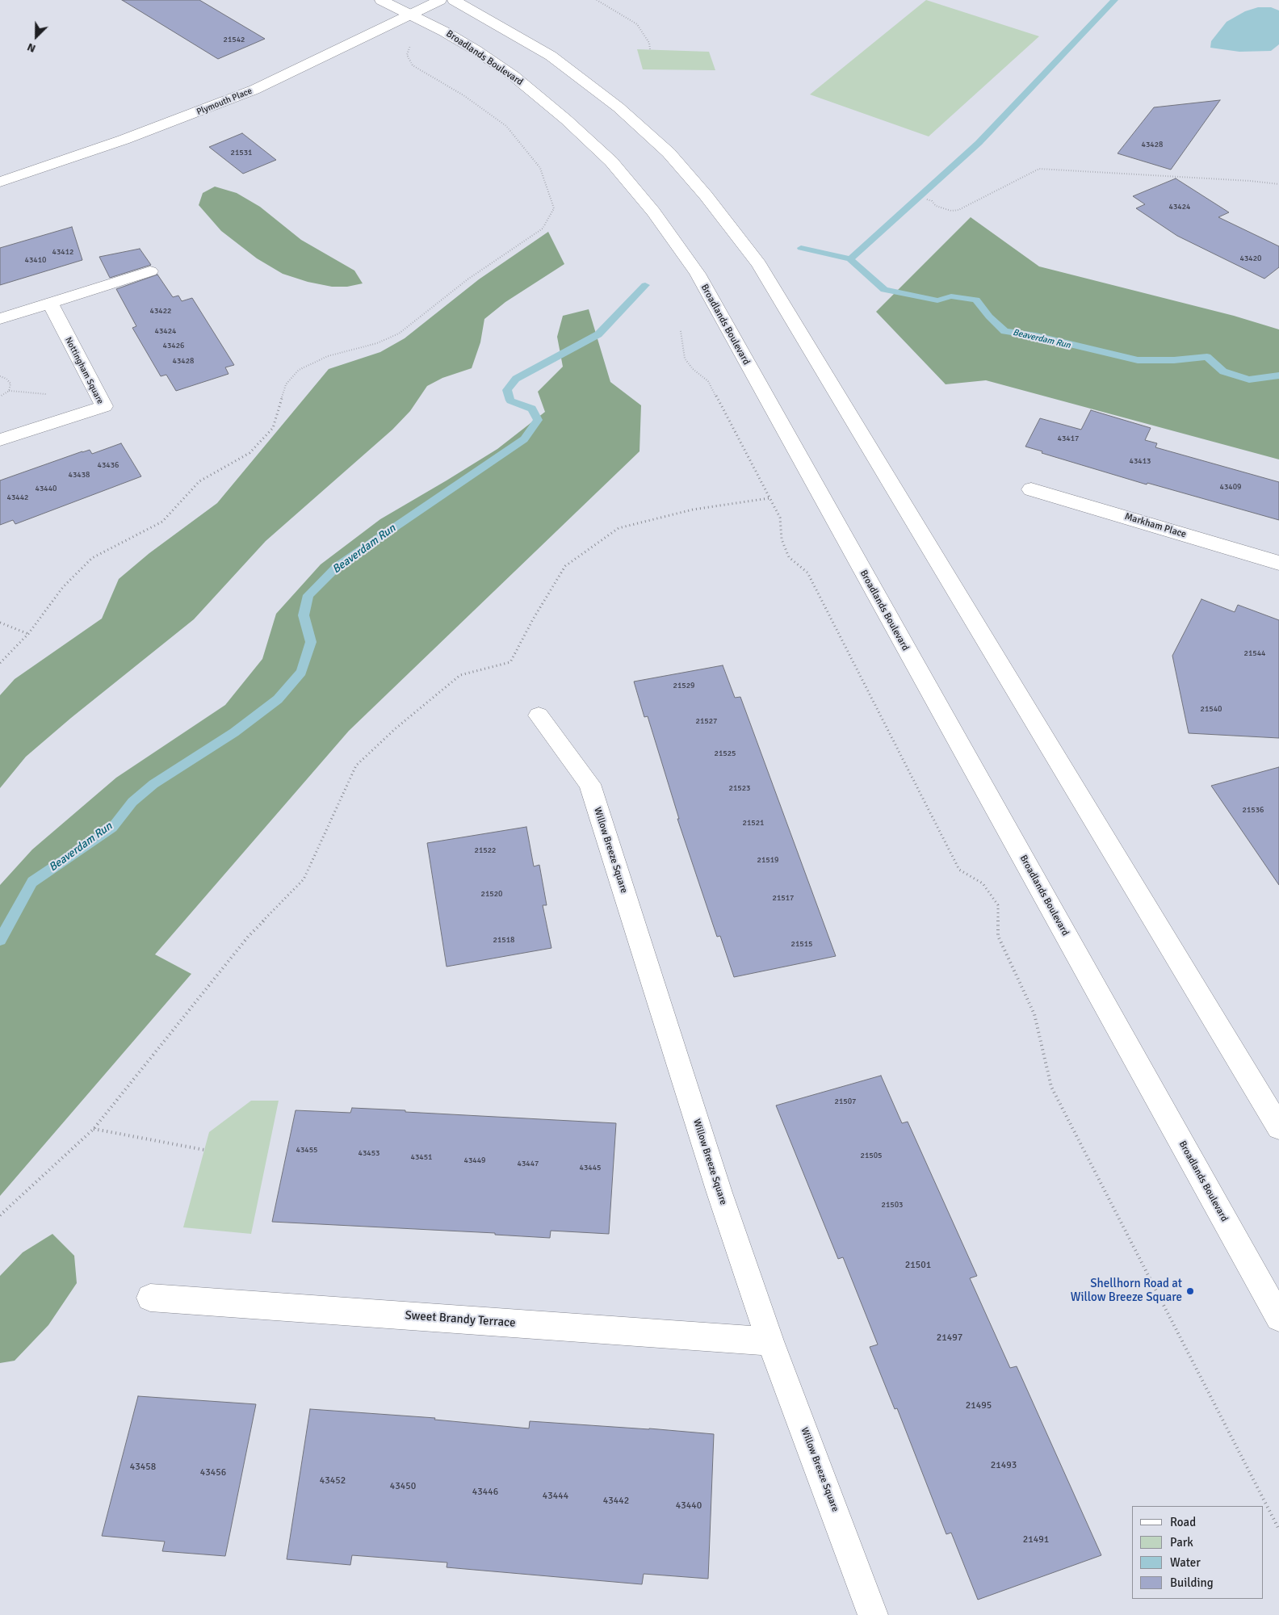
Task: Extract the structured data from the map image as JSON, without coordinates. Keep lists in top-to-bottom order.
{
  "streets": {
    "main road": [
      "Broadlands Boulevard",
      "Plymouth Place",
      "Nottingham Square",
      "Markham Place",
      "Willow Breeze Square",
      "Sweet Brandy Terrace"
    ]
  },
  "crossings": [
    ["Broadlands Boulevard", "Plymouth Place"],
    ["Willow Breeze Square", "Sweet Brandy Terrace"]
  ],
  "water": ["Beaverdam Run"],
  "places": ["Shellhorn Road at Willow Breeze Square"],
  "house_numbers": [
    "21542",
    "43428",
    "21531",
    "43424",
    "43412",
    "43420",
    "43410",
    "43422",
    "43424",
    "43426",
    "43428",
    "43417",
    "43413",
    "43436",
    "43438",
    "43409",
    "43440",
    "43442",
    "21544",
    "21529",
    "21540",
    "21527",
    "21525",
    "21523",
    "21536",
    "21521",
    "21522",
    "21519",
    "21520",
    "21517",
    "21518",
    "21515",
    "21507",
    "43455",
    "43453",
    "21505",
    "43451",
    "43449",
    "43447",
    "43445",
    "21503",
    "21501",
    "21497",
    "21495",
    "21493",
    "43458",
    "43456",
    "43452",
    "43450",
    "43446",
    "43444",
    "43442",
    "43440",
    "21491"
  ],
  "legend": [
    "Road",
    "Park",
    "Water",
    "Building"
  ],
  "north": "bottom left"
}
